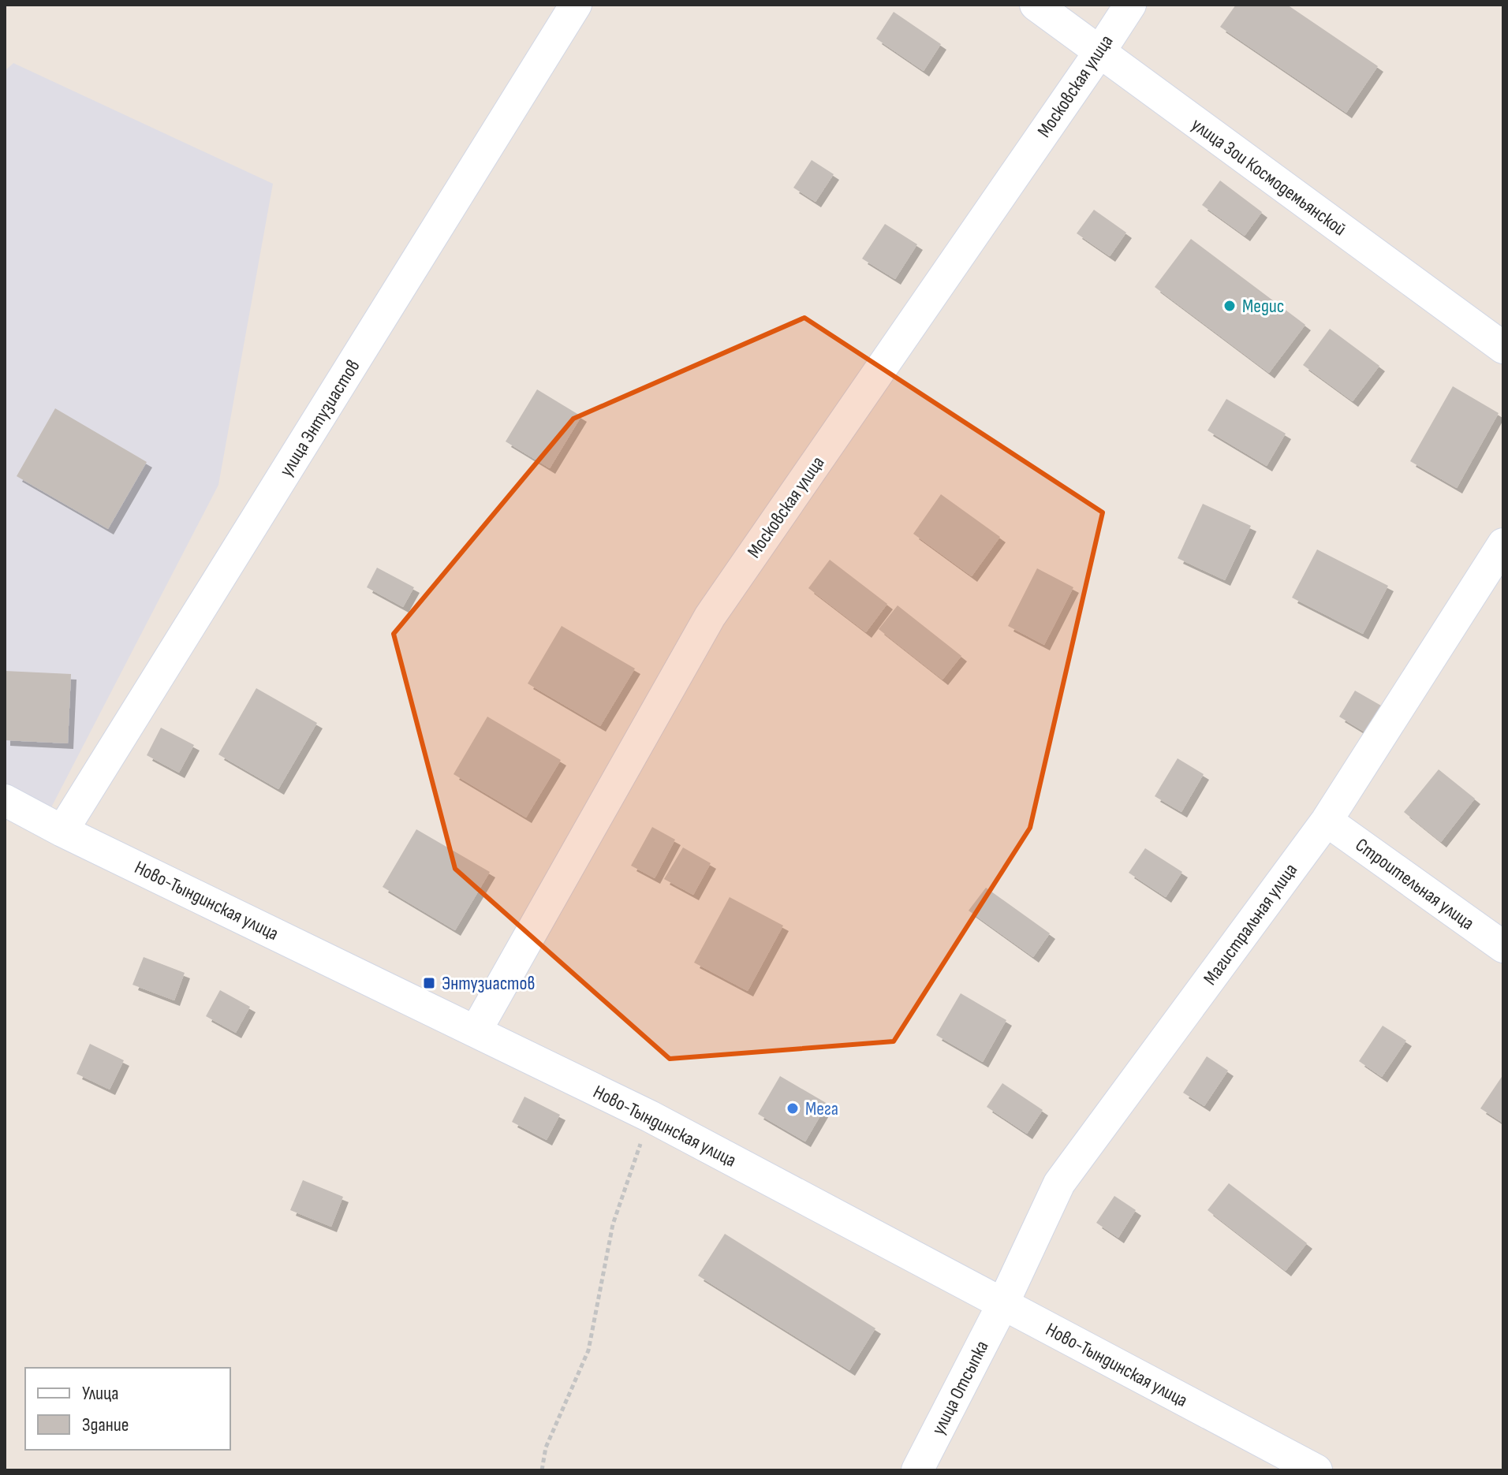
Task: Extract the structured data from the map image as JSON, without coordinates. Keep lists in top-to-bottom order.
{
  "streets": {
    "street": [
      "Московская улица",
      "улица Зои Космодемьянской",
      "улица Энтузиастов",
      "Строительная улица",
      "Ново-Тындинская улица",
      "Магистральная улица",
      "улица Отсыпка"
    ]
  },
  "crossings": [
    ["Московская улица", "улица Зои Космодемьянской"],
    ["Московская улица", "Ново-Тындинская улица"],
    ["улица Энтузиастов", "Ново-Тындинская улица"],
    ["Строительная улица", "Магистральная улица"],
    ["Ново-Тындинская улица", "Магистральная улица"],
    ["Ново-Тындинская улица", "улица Отсыпка"],
    ["Магистральная улица", "улица Отсыпка"]
  ],
  "places": {
    "other": ["Медис", "Мега"],
    "transit": ["Энтузиастов"]
  },
  "legend": ["Улица", "Здание"]
}
